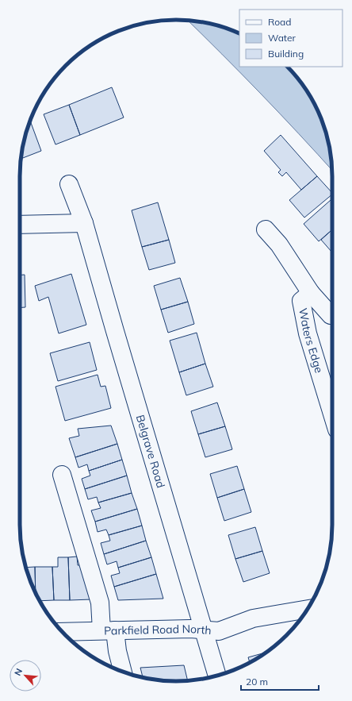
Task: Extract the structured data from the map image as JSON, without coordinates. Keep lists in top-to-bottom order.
{
  "streets": {
    "street": ["Waters Edge", "Belgrave Road", "Parkfield Road North"]
  },
  "crossings": [
    ["Belgrave Road", "Parkfield Road North"]
  ],
  "legend": ["Road", "Water", "Building"],
  "scale_bar": "20 m",
  "north": "top left"
}
